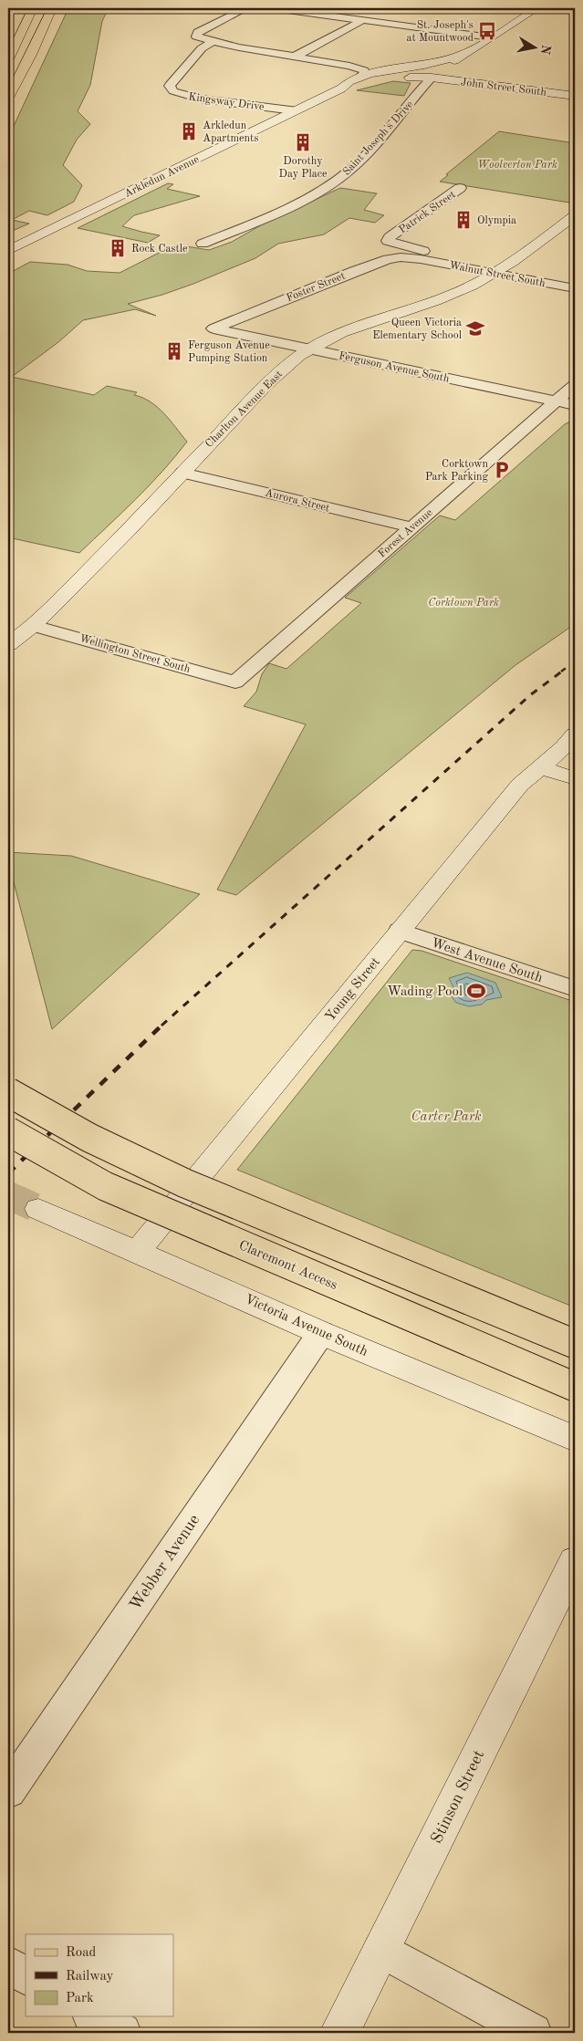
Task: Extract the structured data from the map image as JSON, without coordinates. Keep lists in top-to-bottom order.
{
  "streets": {
    "main road": [
      "John Street South",
      "Saint Joseph's Drive",
      "Arkledun Avenue",
      "Charlton Avenue East",
      "Young Street",
      "Claremont Access",
      "Victoria Avenue South",
      "Stinson Street"
    ],
    "street": [
      "Kingsway Drive",
      "Patrick Street",
      "Walnut Street South",
      "Foster Street",
      "Ferguson Avenue South",
      "Aurora Street",
      "Forest Avenue",
      "Wellington Street South",
      "West Avenue South",
      "Webber Avenue"
    ]
  },
  "crossings": [
    ["John Street South", "Kingsway Drive"],
    ["John Street South", "Saint Joseph's Drive"],
    ["John Street South", "Arkledun Avenue"],
    ["Kingsway Drive", "Arkledun Avenue"],
    ["Saint Joseph's Drive", "Arkledun Avenue"],
    ["Patrick Street", "Walnut Street South"],
    ["Patrick Street", "Foster Street"],
    ["Walnut Street South", "Foster Street"],
    ["Walnut Street South", "Charlton Avenue East"],
    ["Foster Street", "Ferguson Avenue South"],
    ["Ferguson Avenue South", "Charlton Avenue East"],
    ["Ferguson Avenue South", "Forest Avenue"],
    ["Charlton Avenue East", "Aurora Street"],
    ["Charlton Avenue East", "Wellington Street South"],
    ["Aurora Street", "Forest Avenue"],
    ["Forest Avenue", "Wellington Street South"],
    ["West Avenue South", "Young Street"],
    ["Young Street", "Victoria Avenue South"],
    ["Victoria Avenue South", "Webber Avenue"]
  ],
  "parks": ["Woolverton Park", "Corktown Park", "Carter Park"],
  "places": {
    "bus stop": ["St. Joseph's at Mountwood"],
    "building": [
      "Arkledun Apartments",
      "Dorothy Day Place",
      "Olympia",
      "Rock Castle",
      "Ferguson Avenue Pumping Station"
    ],
    "school or university": ["Queen Victoria Elementary School"],
    "parking": ["Corktown Park Parking"],
    "sports": ["Wading Pool"]
  },
  "legend": ["Road", "Railway", "Park"],
  "north": "right"
}
